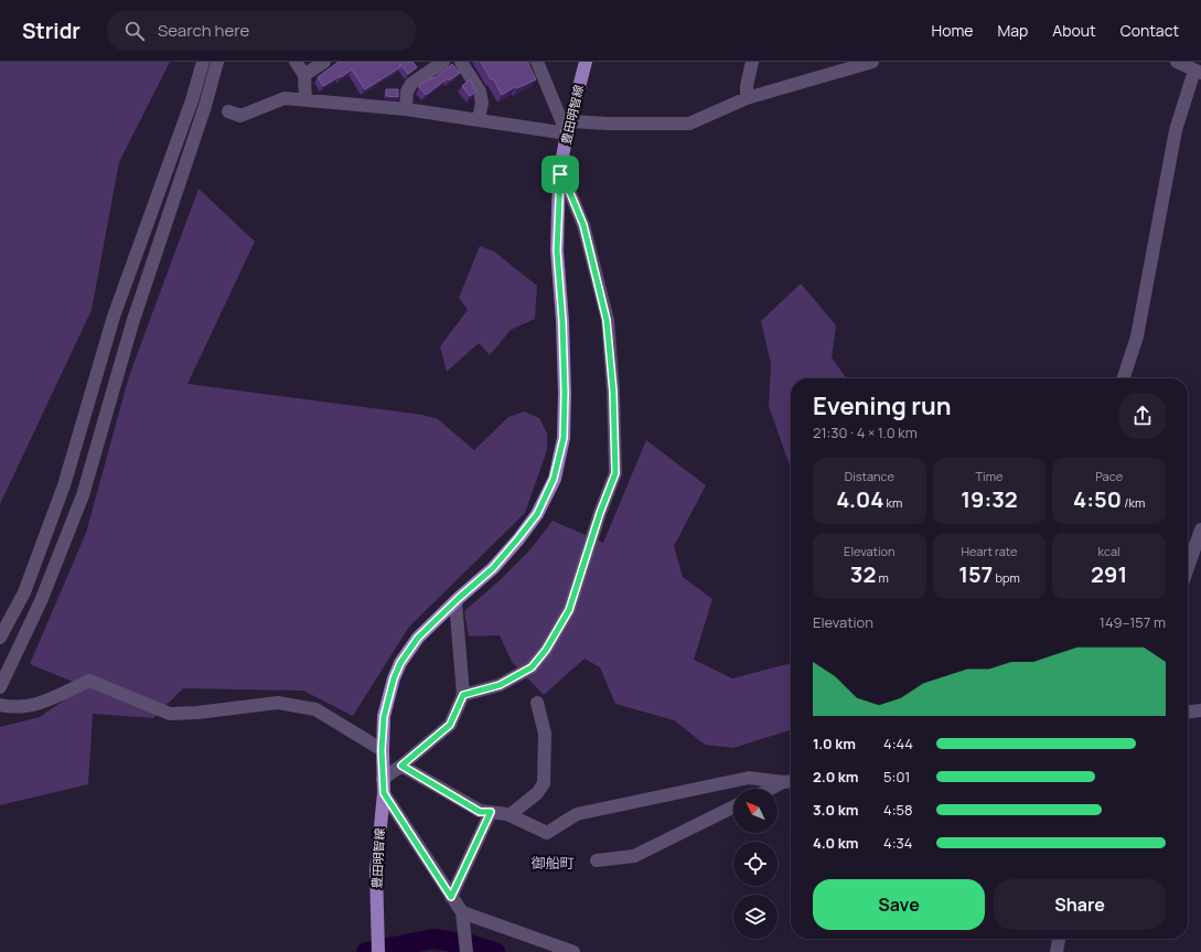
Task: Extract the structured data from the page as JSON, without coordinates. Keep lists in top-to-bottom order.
{
  "streets": {
    "main road": ["豊田明智線"]
  },
  "districts": ["御船町"],
  "north": "top left",
  "page": {
    "header": "Stridr",
    "search": "Search here",
    "nav": [
      "Home",
      "Map",
      "About",
      "Contact"
    ],
    "heading": ["Evening run", "21:30 · 4 × 1.0 km"],
    "stats": [
      ["Distance", "4.04 km"],
      ["Time", "19:32"],
      ["Pace", "4:50 /km"],
      ["Elevation", "32 m"],
      ["Heart rate", "157 bpm"],
      ["kcal", "291"]
    ],
    "chart": ["Elevation", "149–157 m"],
    "list": [
      {
        "name": "1.0 km",
        "note": "4:44"
      },
      {
        "name": "2.0 km",
        "note": "5:01"
      },
      {
        "name": "3.0 km",
        "note": "4:58"
      },
      {
        "name": "4.0 km",
        "note": "4:34"
      }
    ],
    "buttons": ["Save", "Share"]
  }
}
